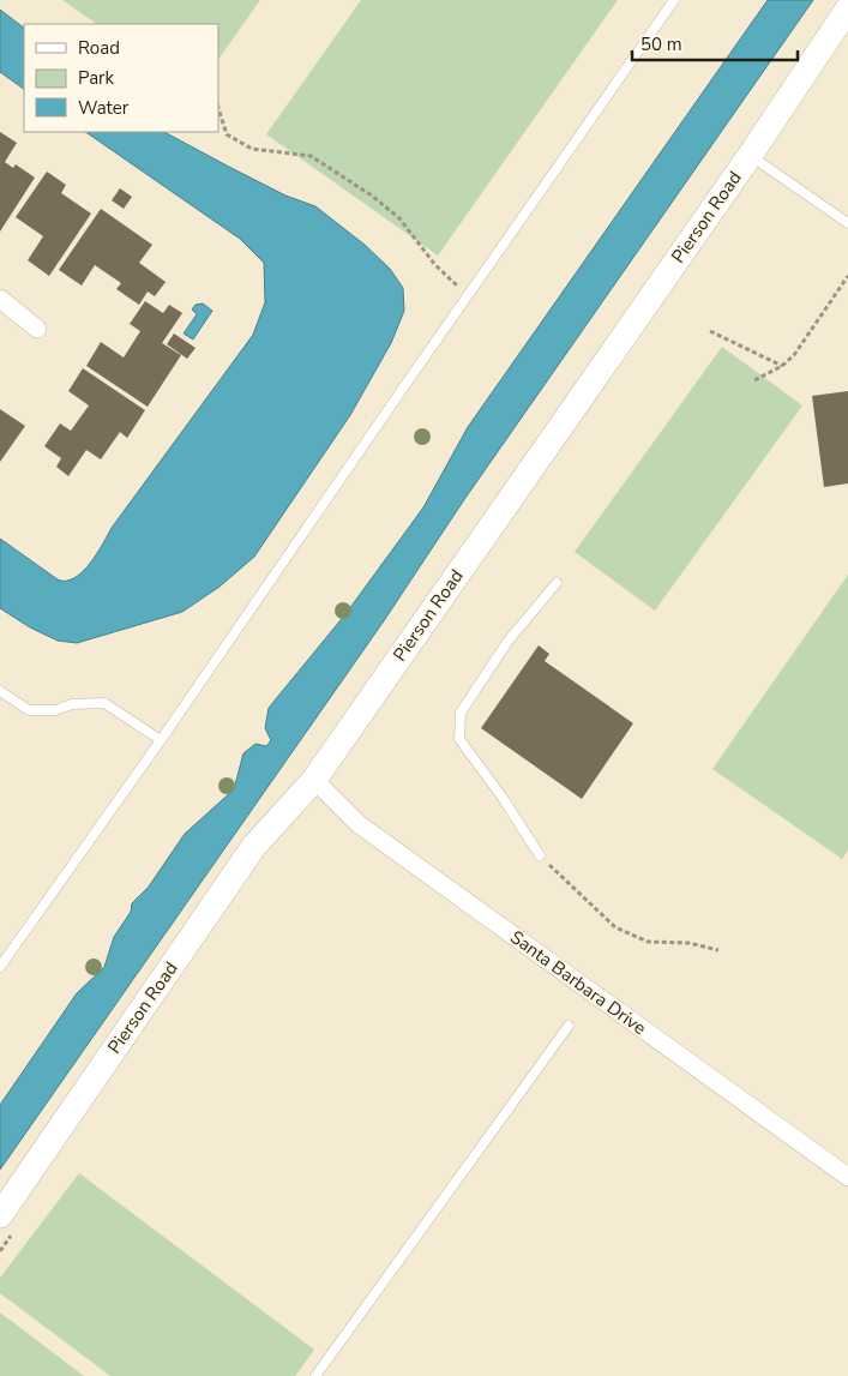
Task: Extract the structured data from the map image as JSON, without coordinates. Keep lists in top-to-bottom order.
{
  "streets": {
    "street": ["Pierson Road", "Santa Barbara Drive"]
  },
  "crossings": [
    ["Pierson Road", "Santa Barbara Drive"]
  ],
  "legend": ["Road", "Park", "Water"],
  "scale_bar": "50 m"
}
